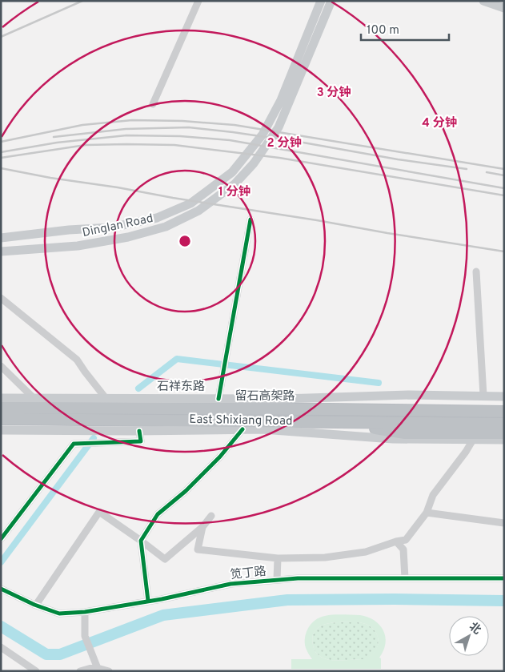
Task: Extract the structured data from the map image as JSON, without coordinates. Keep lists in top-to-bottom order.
{
  "streets": {
    "highway": ["留石高架路"],
    "main road": ["Dinglan Road", "石祥东路", "East Shixiang Road"],
    "street": ["笕丁路"]
  },
  "crossings": [
    ["石祥东路", "留石高架路"]
  ],
  "scale_bar": "100 m",
  "north": "top right",
  "rings": [
    "3 分钟",
    "4 分钟",
    "2 分钟",
    "1 分钟"
  ]
}
